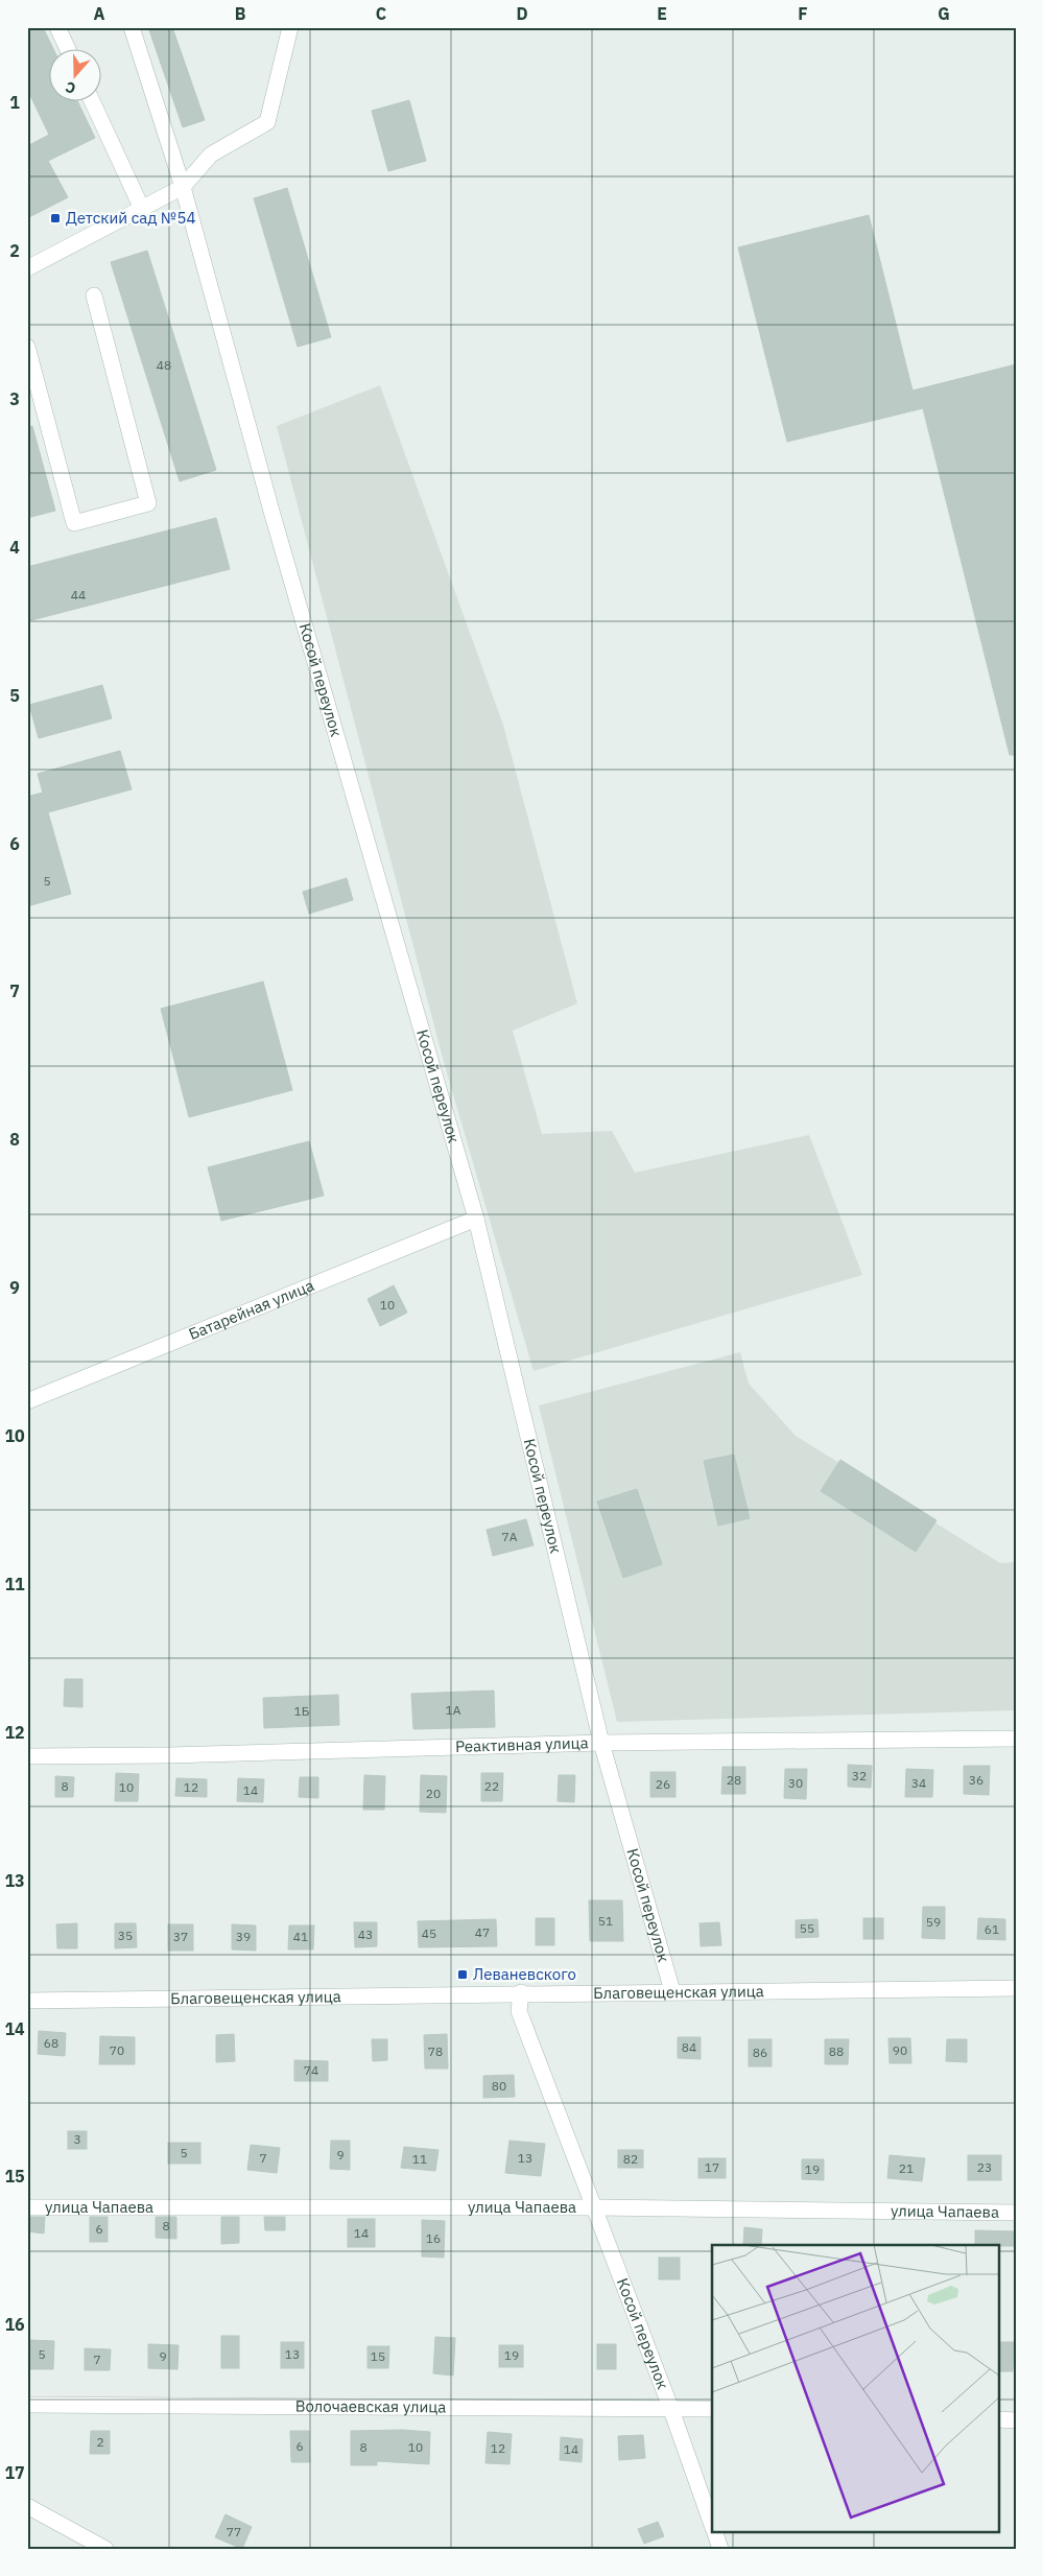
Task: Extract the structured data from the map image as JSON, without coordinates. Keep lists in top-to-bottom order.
{
  "streets": {
    "street": [
      "Косой переулок",
      "Батарейная улица",
      "Реактивная улица",
      "Благовещенская улица",
      "улица Чапаева",
      "Волочаевская улица"
    ]
  },
  "crossings": [
    ["Косой переулок", "Батарейная улица"],
    ["Косой переулок", "Реактивная улица"],
    ["Косой переулок", "Благовещенская улица"],
    ["Косой переулок", "улица Чапаева"],
    ["Косой переулок", "Волочаевская улица"]
  ],
  "places": {
    "transit": ["Детский сад №54", "Леваневского"]
  },
  "house_numbers": [
    "48",
    "44",
    "5",
    "10",
    "7А",
    "1А",
    "1Б",
    "32",
    "28",
    "36",
    "30",
    "34",
    "26",
    "8",
    "22",
    "10",
    "12",
    "14",
    "20",
    "51",
    "59",
    "55",
    "61",
    "47",
    "45",
    "43",
    "35",
    "37",
    "39",
    "41",
    "68",
    "84",
    "70",
    "90",
    "78",
    "88",
    "86",
    "74",
    "80",
    "3",
    "5",
    "9",
    "7",
    "13",
    "11",
    "82",
    "17",
    "23",
    "21",
    "19",
    "8",
    "6",
    "14",
    "16",
    "5",
    "13",
    "19",
    "9",
    "15",
    "7",
    "2",
    "6",
    "8",
    "10",
    "12",
    "14",
    "77"
  ],
  "north": "bottom",
  "grid": {
    "columns": [
      "A",
      "B",
      "C",
      "D",
      "E",
      "F",
      "G"
    ],
    "rows": [
      "1",
      "2",
      "3",
      "4",
      "5",
      "6",
      "7",
      "8",
      "9",
      "10",
      "11",
      "12",
      "13",
      "14",
      "15",
      "16",
      "17"
    ]
  }
}
